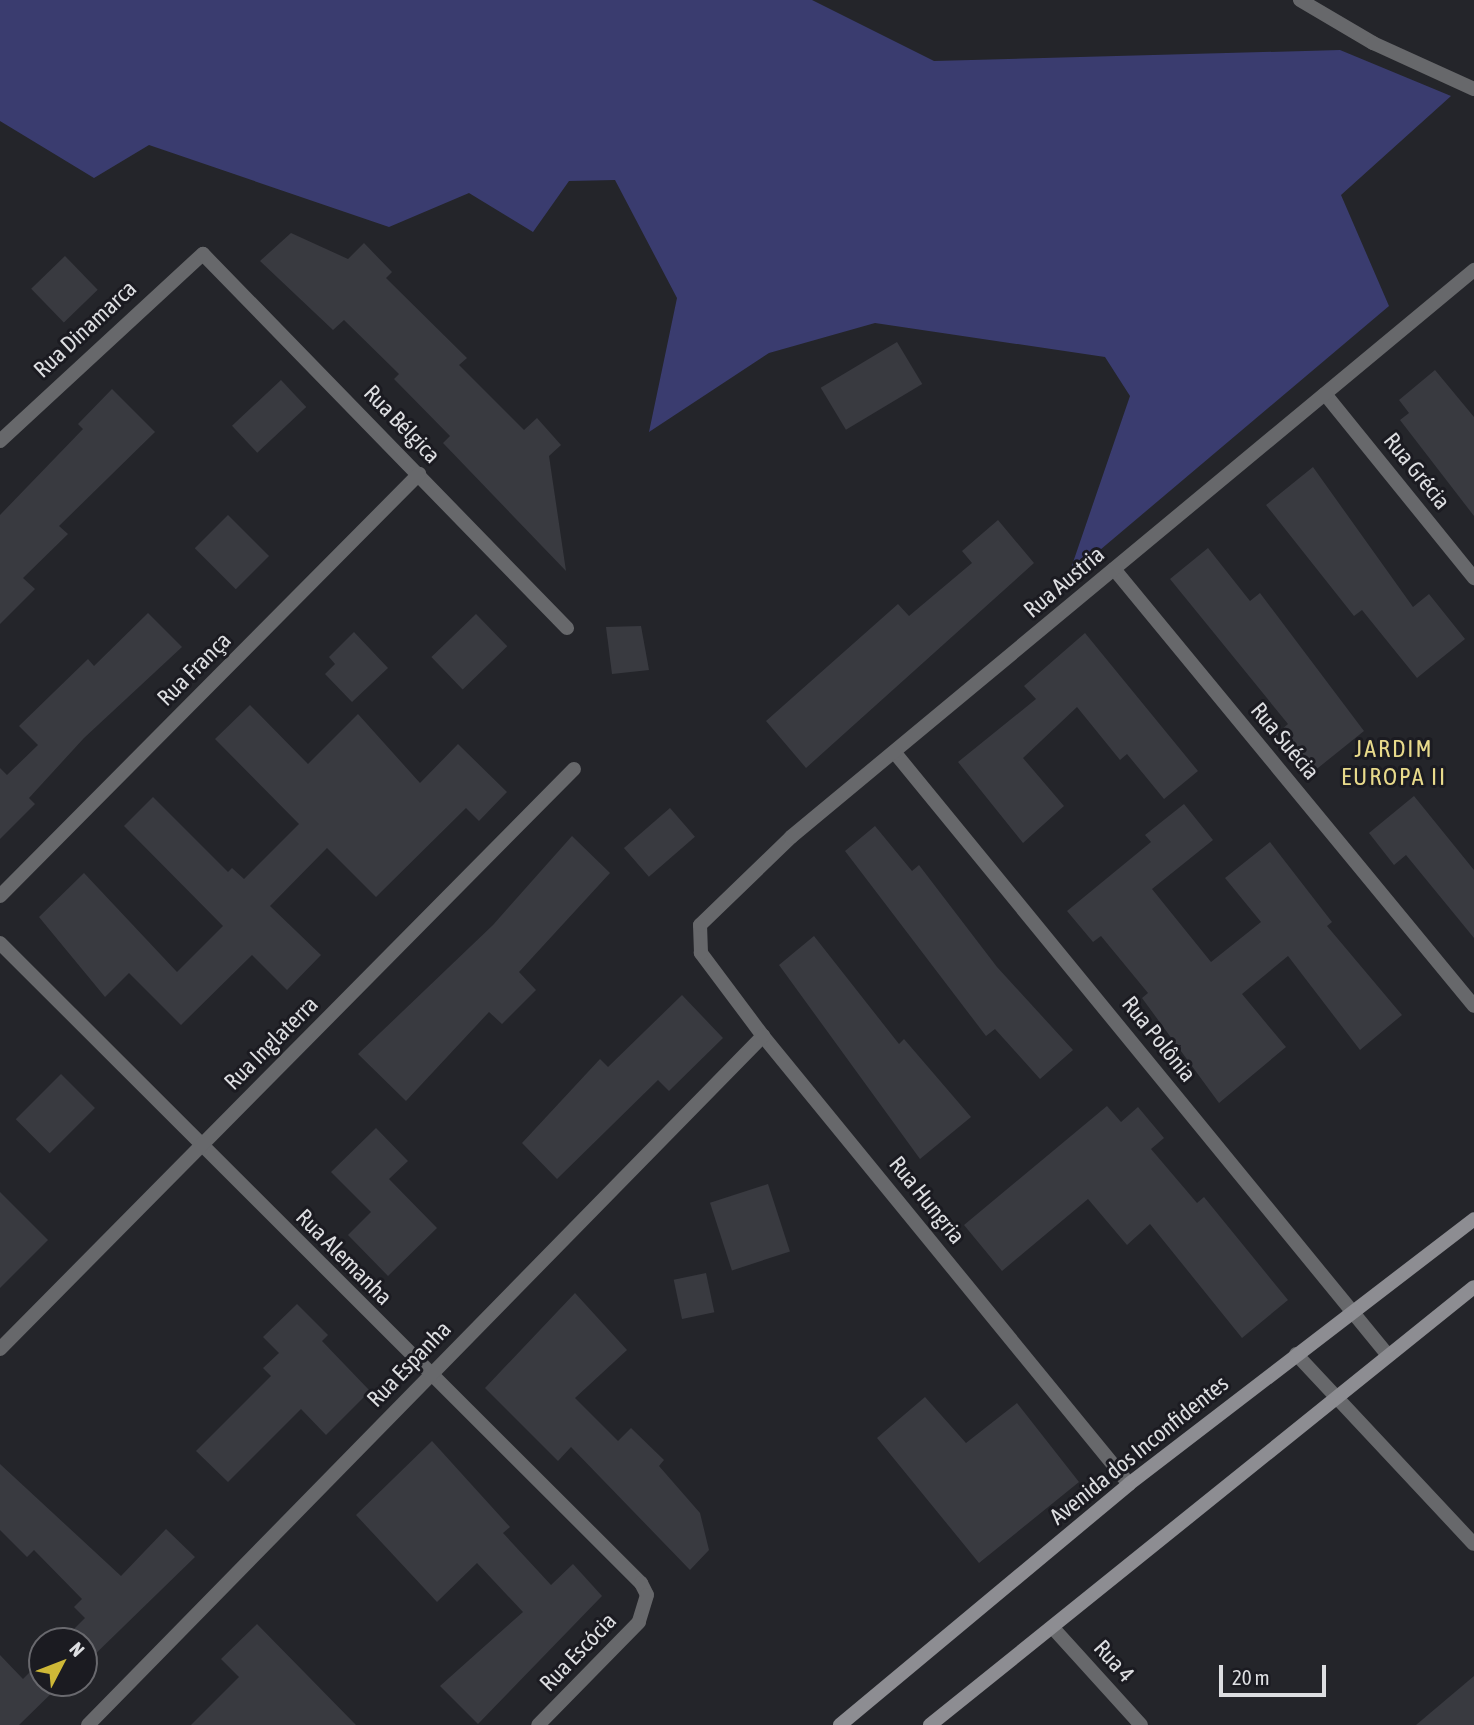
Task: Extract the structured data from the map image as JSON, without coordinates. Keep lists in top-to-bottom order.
{
  "streets": {
    "street": [
      "Rua Dinamarca",
      "Rua Bélgica",
      "Rua Grécia",
      "Rua Austria",
      "Rua França",
      "Rua Suécia",
      "Rua Polônia",
      "Rua Inglaterra",
      "Rua Hungria",
      "Rua Alemanha",
      "Rua Espanha",
      "Avenida dos Inconfidentes",
      "Rua Escócia",
      "Rua 4"
    ]
  },
  "crossings": [
    ["Rua Dinamarca", "Rua Bélgica"],
    ["Rua Bélgica", "Rua França"],
    ["Rua Grécia", "Rua Austria"],
    ["Rua Austria", "Rua Suécia"],
    ["Rua Austria", "Rua Polônia"],
    ["Rua Austria", "Rua Hungria"],
    ["Rua Polônia", "Avenida dos Inconfidentes"],
    ["Rua Inglaterra", "Rua Alemanha"],
    ["Rua Hungria", "Rua Espanha"],
    ["Rua Hungria", "Avenida dos Inconfidentes"],
    ["Rua Alemanha", "Rua Espanha"],
    ["Rua Alemanha", "Rua Escócia"]
  ],
  "districts": ["JARDIM EUROPA II"],
  "scale_bar": "20 m",
  "north": "top right"
}
